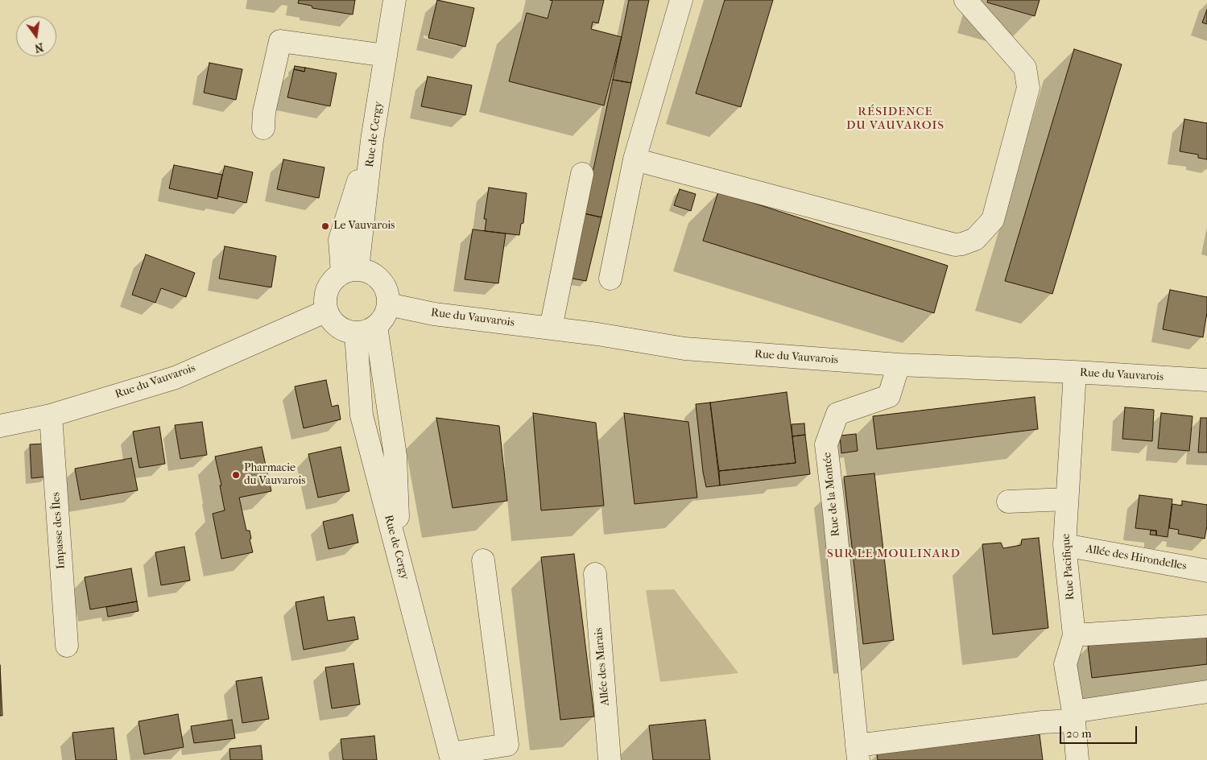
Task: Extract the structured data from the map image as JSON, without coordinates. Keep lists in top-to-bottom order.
{
  "streets": {
    "street": [
      "Rue de Cergy",
      "Rue du Vauvarois",
      "Rue de la Montée",
      "Impasse des Îles",
      "Allée des Hirondelles",
      "Rue Pacifique",
      "Allée des Marais"
    ]
  },
  "crossings": [
    ["Rue de Cergy", "Rue du Vauvarois"],
    ["Rue du Vauvarois", "Rue de la Montée"],
    ["Rue du Vauvarois", "Impasse des Îles"],
    ["Rue du Vauvarois", "Rue Pacifique"],
    ["Allée des Hirondelles", "Rue Pacifique"]
  ],
  "districts": ["RÉSIDENCE DU VAUVAROIS", "SUR LE MOULINARD"],
  "places": ["Le Vauvarois", "Pharmacie du Vauvarois"],
  "scale_bar": "20 m",
  "north": "bottom"
}
